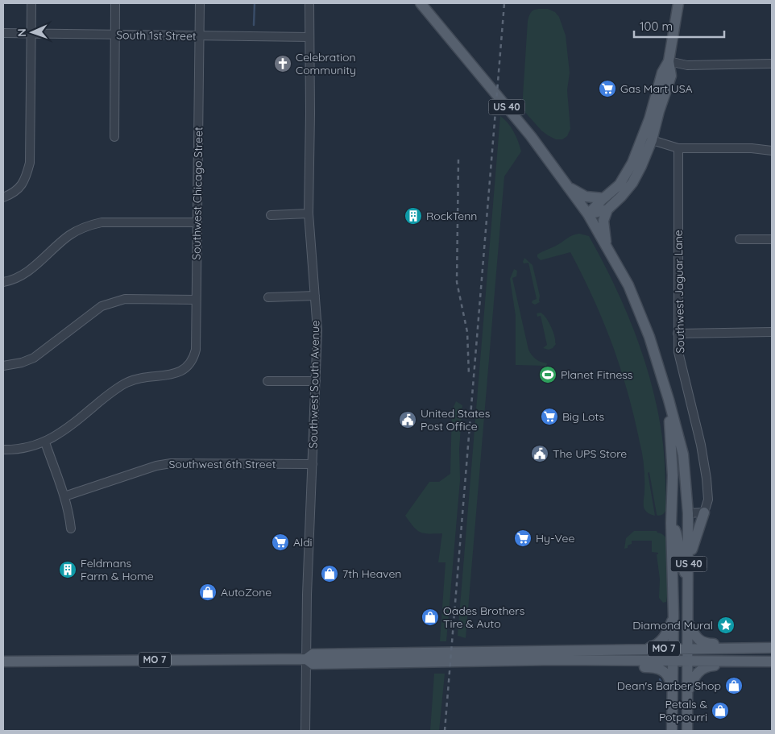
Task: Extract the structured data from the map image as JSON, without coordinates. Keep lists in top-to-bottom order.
{
  "streets": {
    "main road": ["US 40", "MO 7"],
    "street": [
      "South 1st Street",
      "Southwest Chicago Street",
      "Southwest Jaguar Lane",
      "Southwest South Avenue",
      "Southwest 6th Street"
    ]
  },
  "crossings": [
    ["South 1st Street", "Southwest Chicago Street"],
    ["South 1st Street", "Southwest South Avenue"],
    ["US 40", "MO 7"],
    ["Southwest South Avenue", "Southwest 6th Street"],
    ["Southwest South Avenue", "MO 7"]
  ],
  "places": {
    "church": ["Celebration Community"],
    "supermarket": [
      "Gas Mart USA",
      "Big Lots",
      "Hy-Vee",
      "Aldi"
    ],
    "building": ["RockTenn", "Feldmans Farm & Home"],
    "sports": ["Planet Fitness"],
    "public building": ["United States Post Office", "The UPS Store"],
    "shop": [
      "7th Heaven",
      "AutoZone",
      "Oades Brothers Tire & Auto",
      "Dean's Barber Shop",
      "Petals & Potpourri"
    ],
    "place": ["Diamond Mural"]
  },
  "scale_bar": "100 m",
  "north": "left"
}
